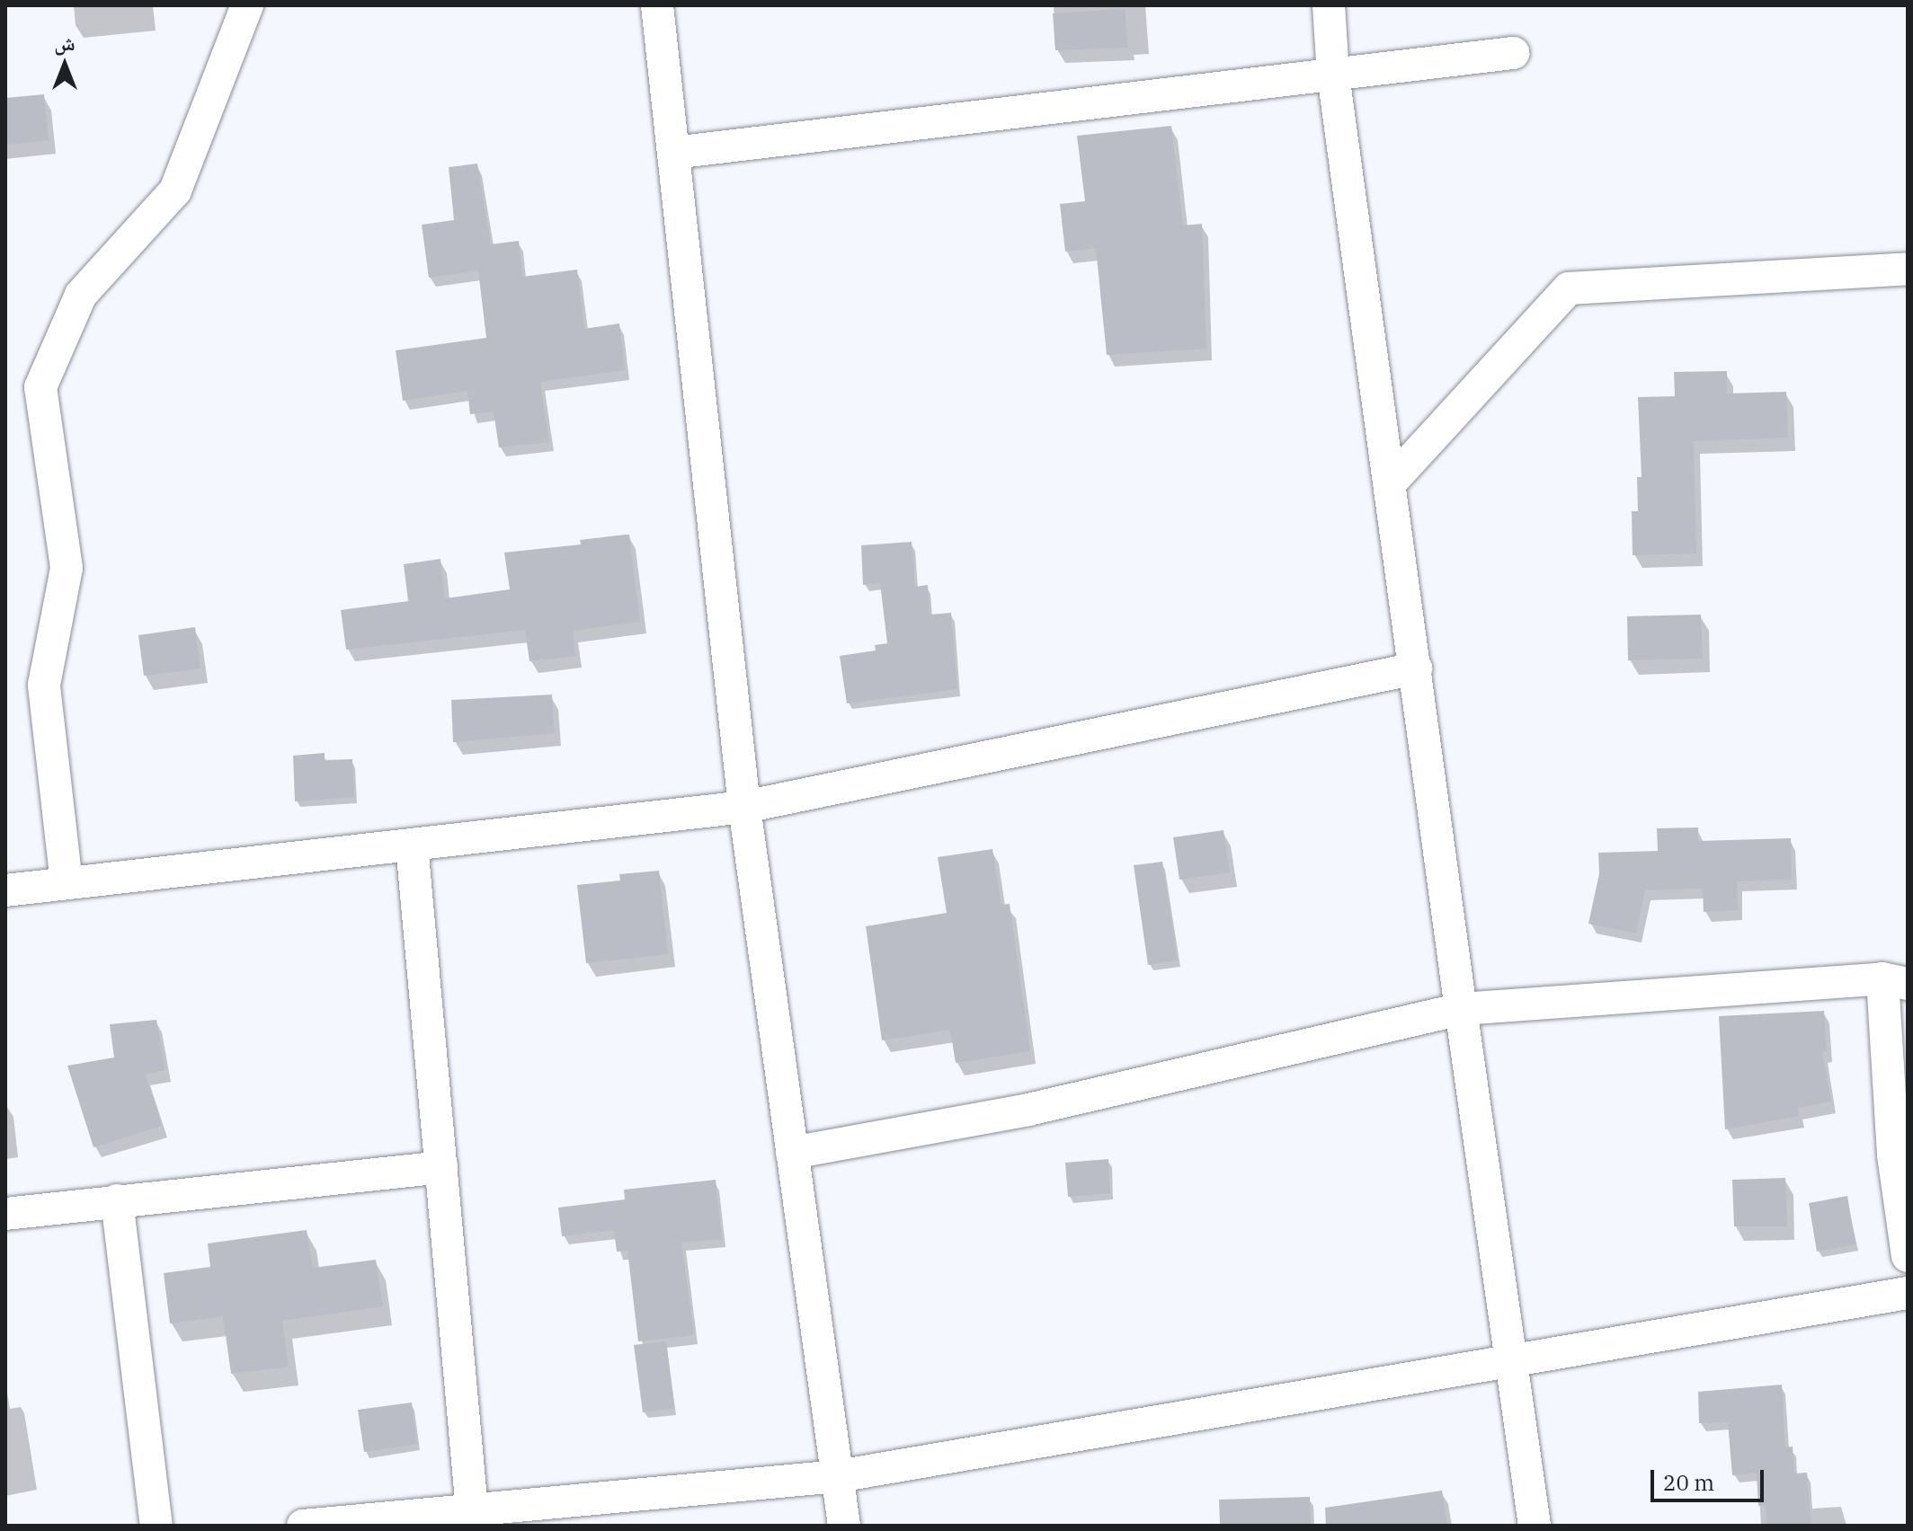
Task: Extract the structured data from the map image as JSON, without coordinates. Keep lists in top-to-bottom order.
{
  "scale_bar": "20 m",
  "north": "top"
}
